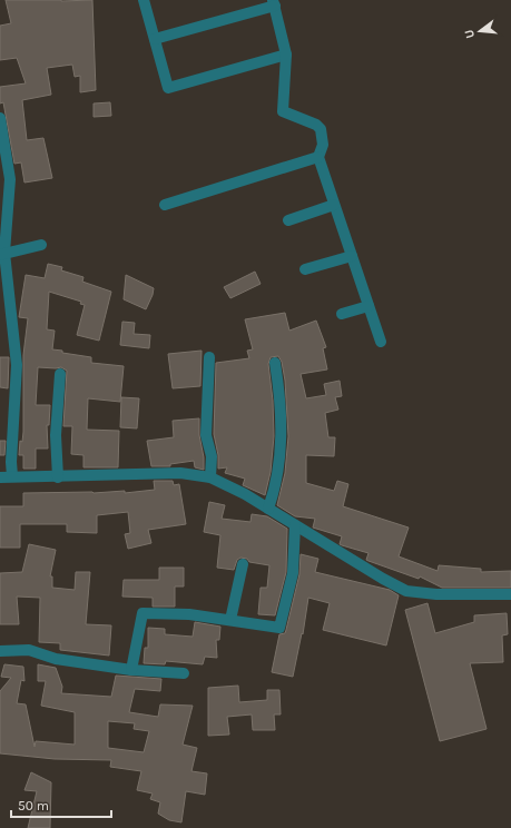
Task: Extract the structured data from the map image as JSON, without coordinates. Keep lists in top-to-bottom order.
{
  "scale_bar": "50 m",
  "north": "left"
}
